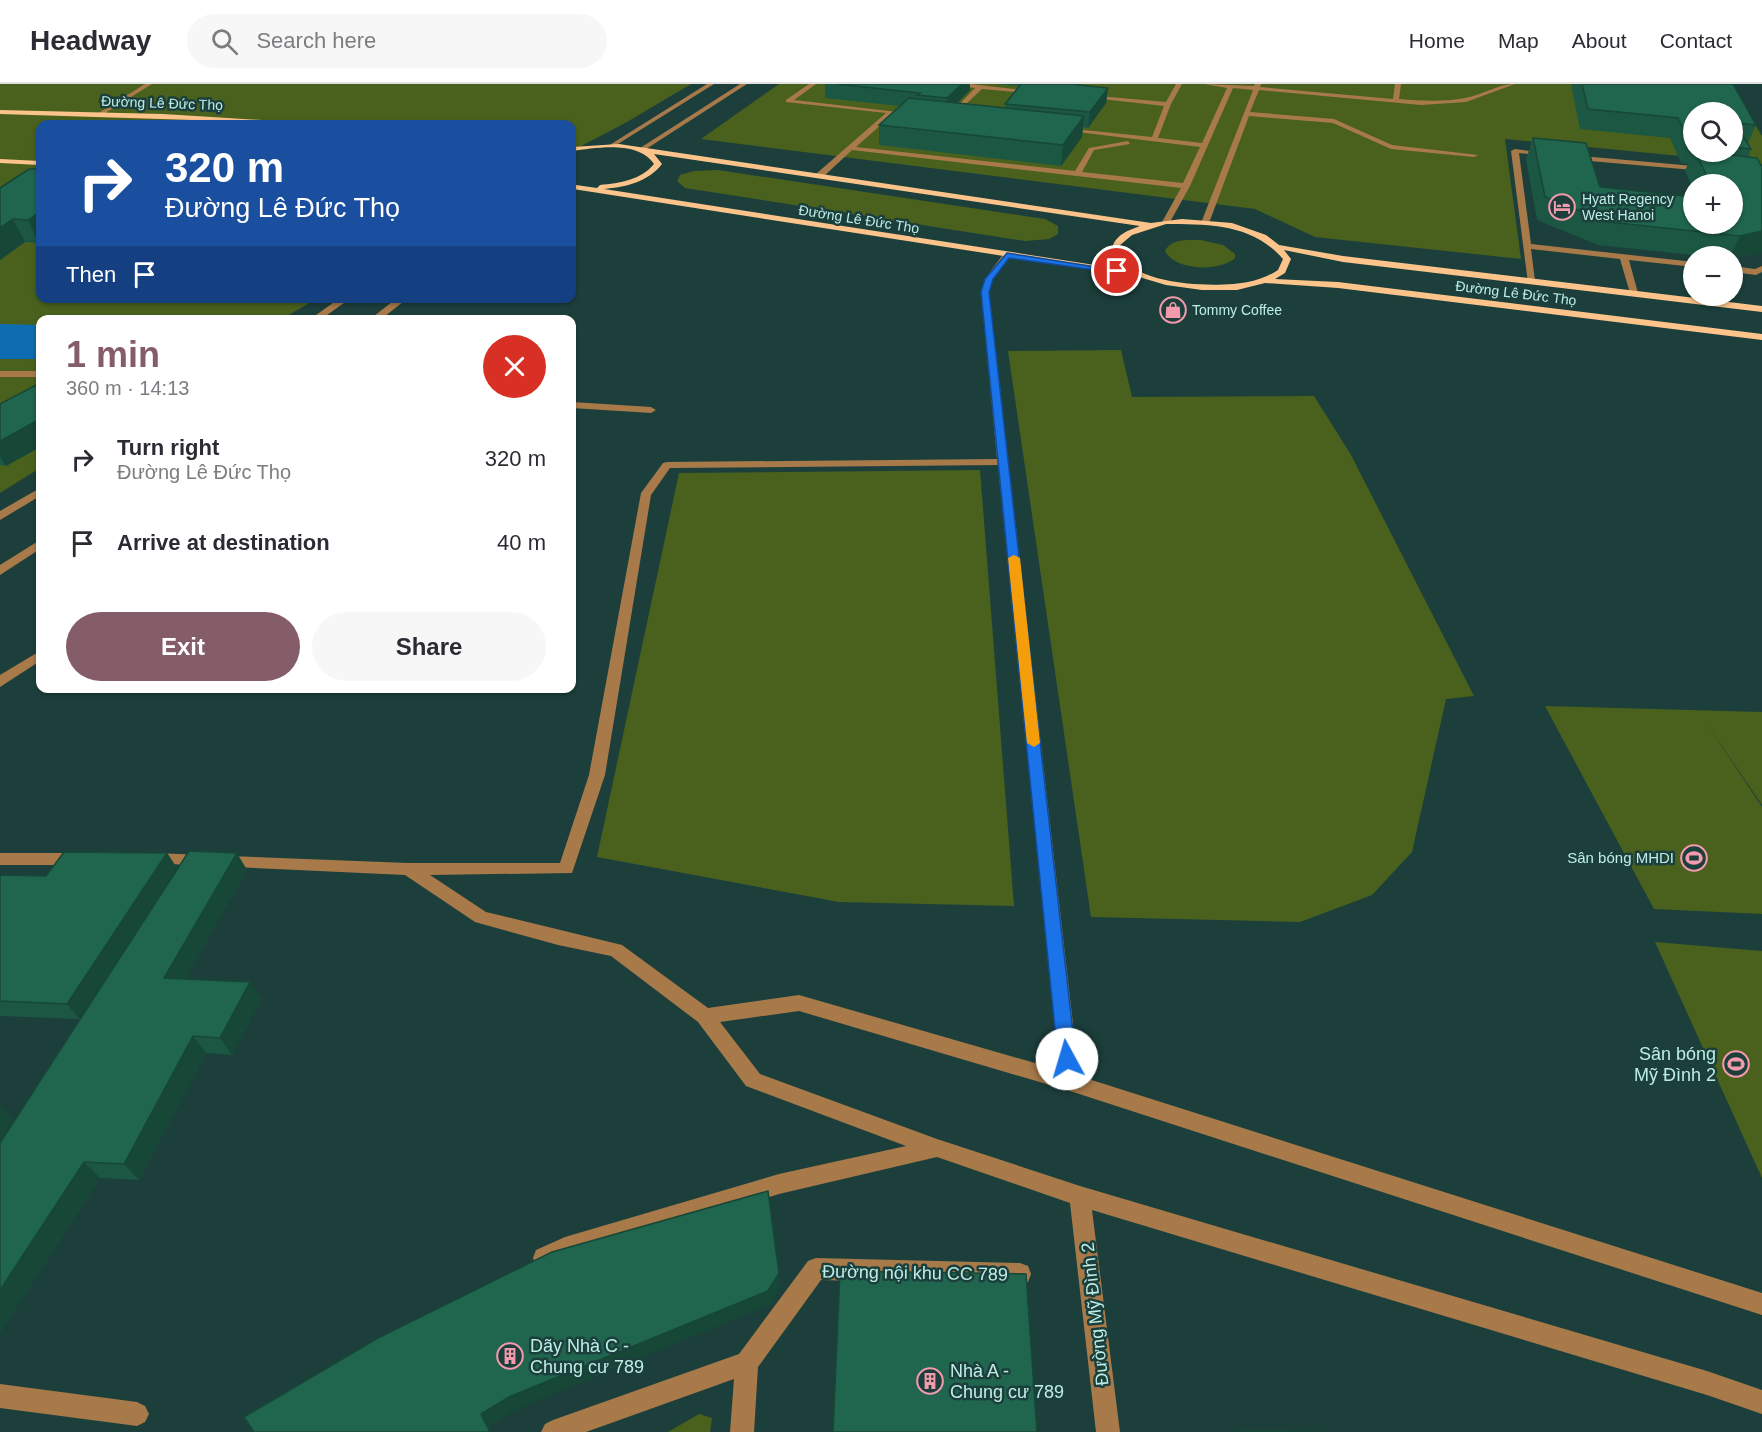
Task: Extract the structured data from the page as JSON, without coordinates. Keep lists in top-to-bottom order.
{
  "streets": {
    "main road": ["Đường Lê Đức Thọ"],
    "street": ["Đường nội khu CC 789", "Đường Mỹ Đình 2"]
  },
  "places": {
    "hotel": ["Hyatt Regency West Hanoi"],
    "shop": ["Tommy Coffee"],
    "sports": ["Sân bóng MHDI", "Sân bóng Mỹ Đình 2"],
    "building": ["Dãy Nhà C - Chung cư 789", "Nhà A - Chung cư 789"]
  },
  "page": {
    "header": "Headway",
    "search": "Search here",
    "nav": [
      "Home",
      "Map",
      "About",
      "Contact"
    ],
    "map_buttons": ["+", "−"],
    "turn": ["320 m", "Đường Lê Đức Thọ"],
    "then": "Then",
    "heading": ["1 min", "360 m · 14:13"],
    "list": [
      {
        "name": "Turn right",
        "note": "Đường Lê Đức Thọ",
        "value": "320 m"
      },
      {
        "name": "Arrive at destination",
        "value": "40 m"
      }
    ],
    "buttons": ["Exit", "Share"]
  }
}
